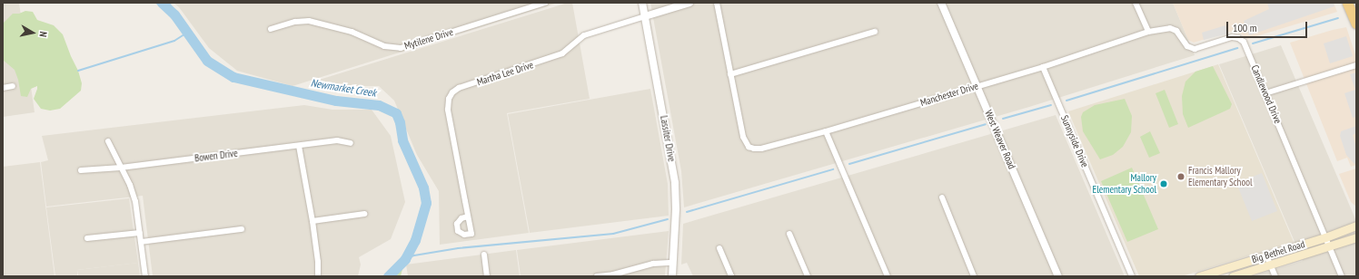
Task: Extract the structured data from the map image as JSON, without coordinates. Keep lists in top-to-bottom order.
{
  "streets": {
    "main road": ["Big Bethel Road"],
    "street": [
      "Mytilene Drive",
      "Martha Lee Drive",
      "Manchester Drive",
      "Candlewood Drive",
      "Lassiter Drive",
      "West Weaver Road",
      "Sunnyside Drive",
      "Bowen Drive"
    ]
  },
  "crossings": [
    ["Martha Lee Drive", "Lassiter Drive"],
    ["Manchester Drive", "Candlewood Drive"],
    ["Manchester Drive", "West Weaver Road"],
    ["Manchester Drive", "Sunnyside Drive"],
    ["Candlewood Drive", "Big Bethel Road"]
  ],
  "water": ["Newmarket Creek"],
  "places": ["Francis Mallory Elementary School", "Mallory Elementary School"],
  "scale_bar": "100 m",
  "north": "right"
}
